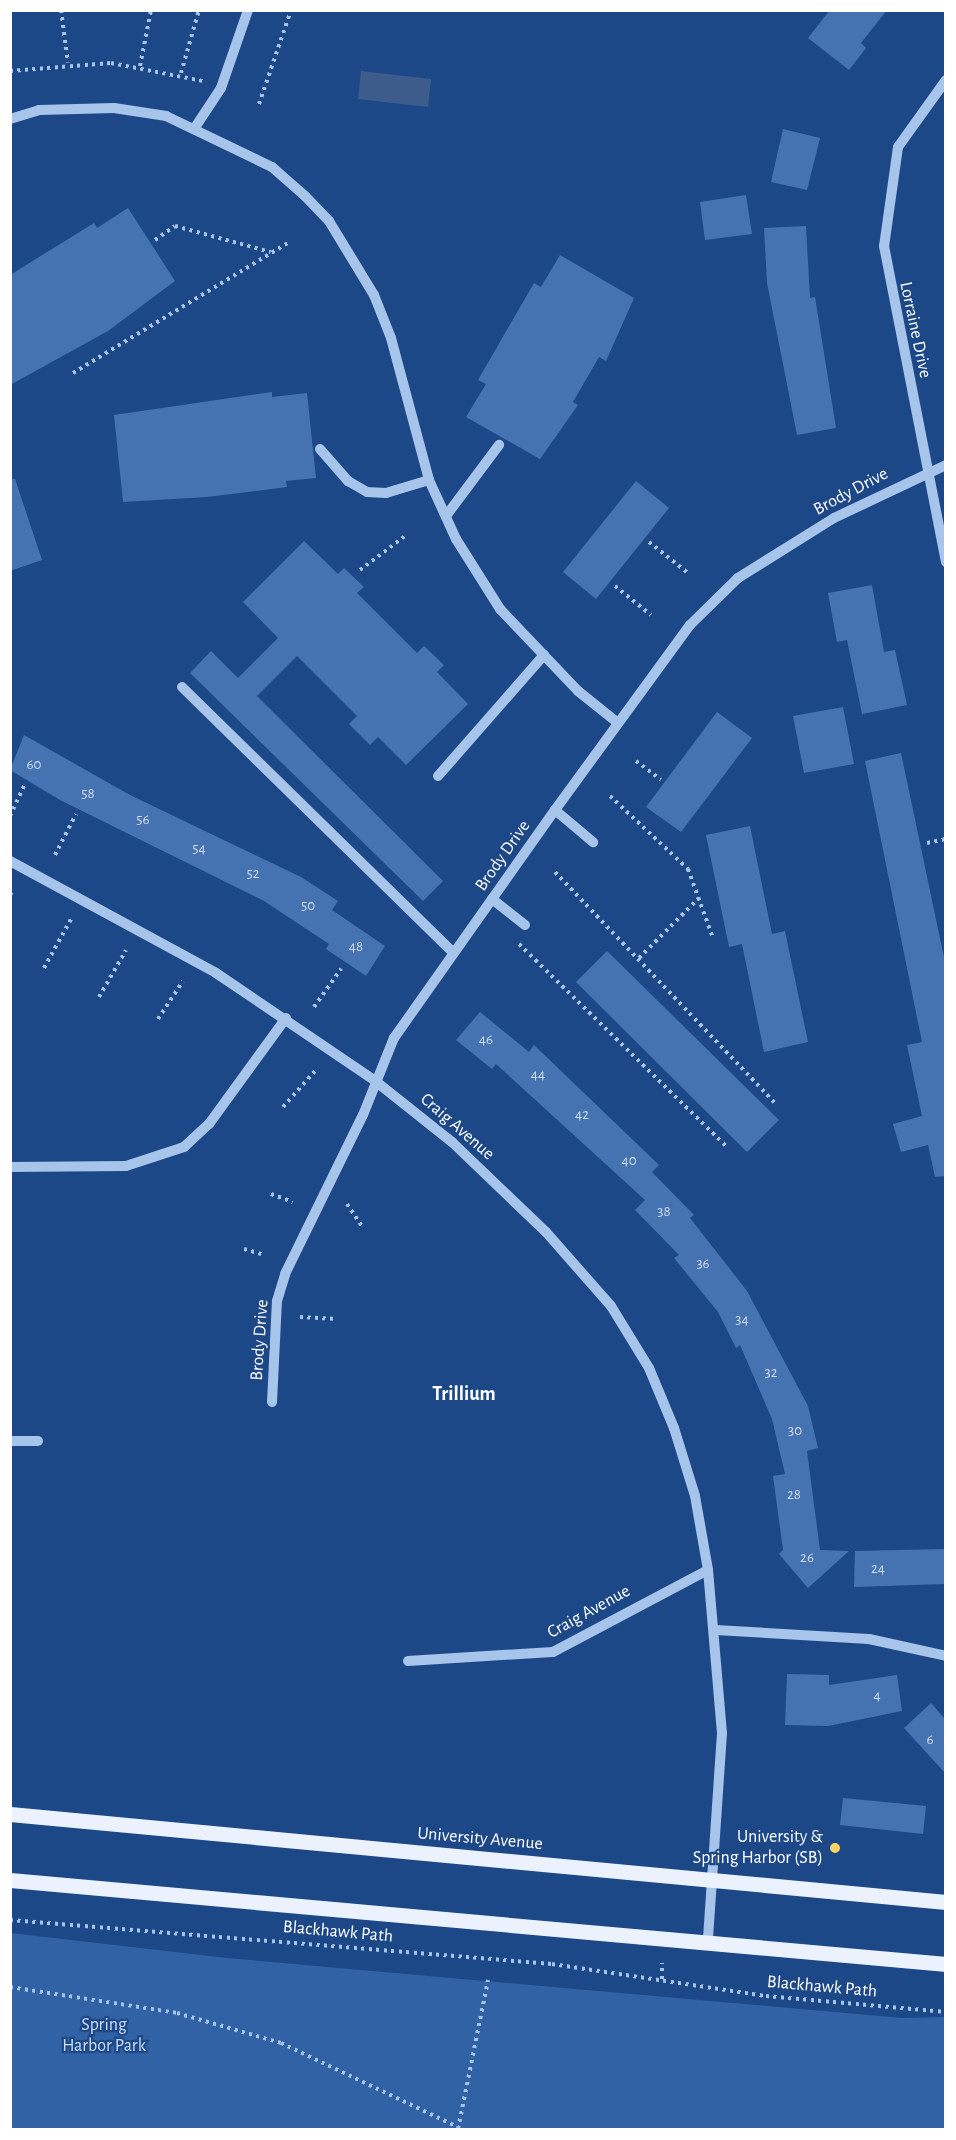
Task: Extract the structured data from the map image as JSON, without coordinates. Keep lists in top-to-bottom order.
{
  "streets": {
    "main road": ["University Avenue"],
    "street": ["Lorraine Drive", "Brody Drive", "Craig Avenue"],
    "path": ["Blackhawk Path"]
  },
  "crossings": [
    ["Lorraine Drive", "Brody Drive"],
    ["Brody Drive", "Craig Avenue"],
    ["Craig Avenue", "University Avenue"]
  ],
  "districts": ["Trillium"],
  "parks": ["Spring Harbor Park"],
  "places": ["University & Spring Harbor (SB)"],
  "house_numbers": [
    "60",
    "58",
    "56",
    "54",
    "52",
    "50",
    "48",
    "46",
    "44",
    "42",
    "40",
    "38",
    "36",
    "34",
    "32",
    "30",
    "28",
    "26",
    "24",
    "4",
    "6"
  ]
}
